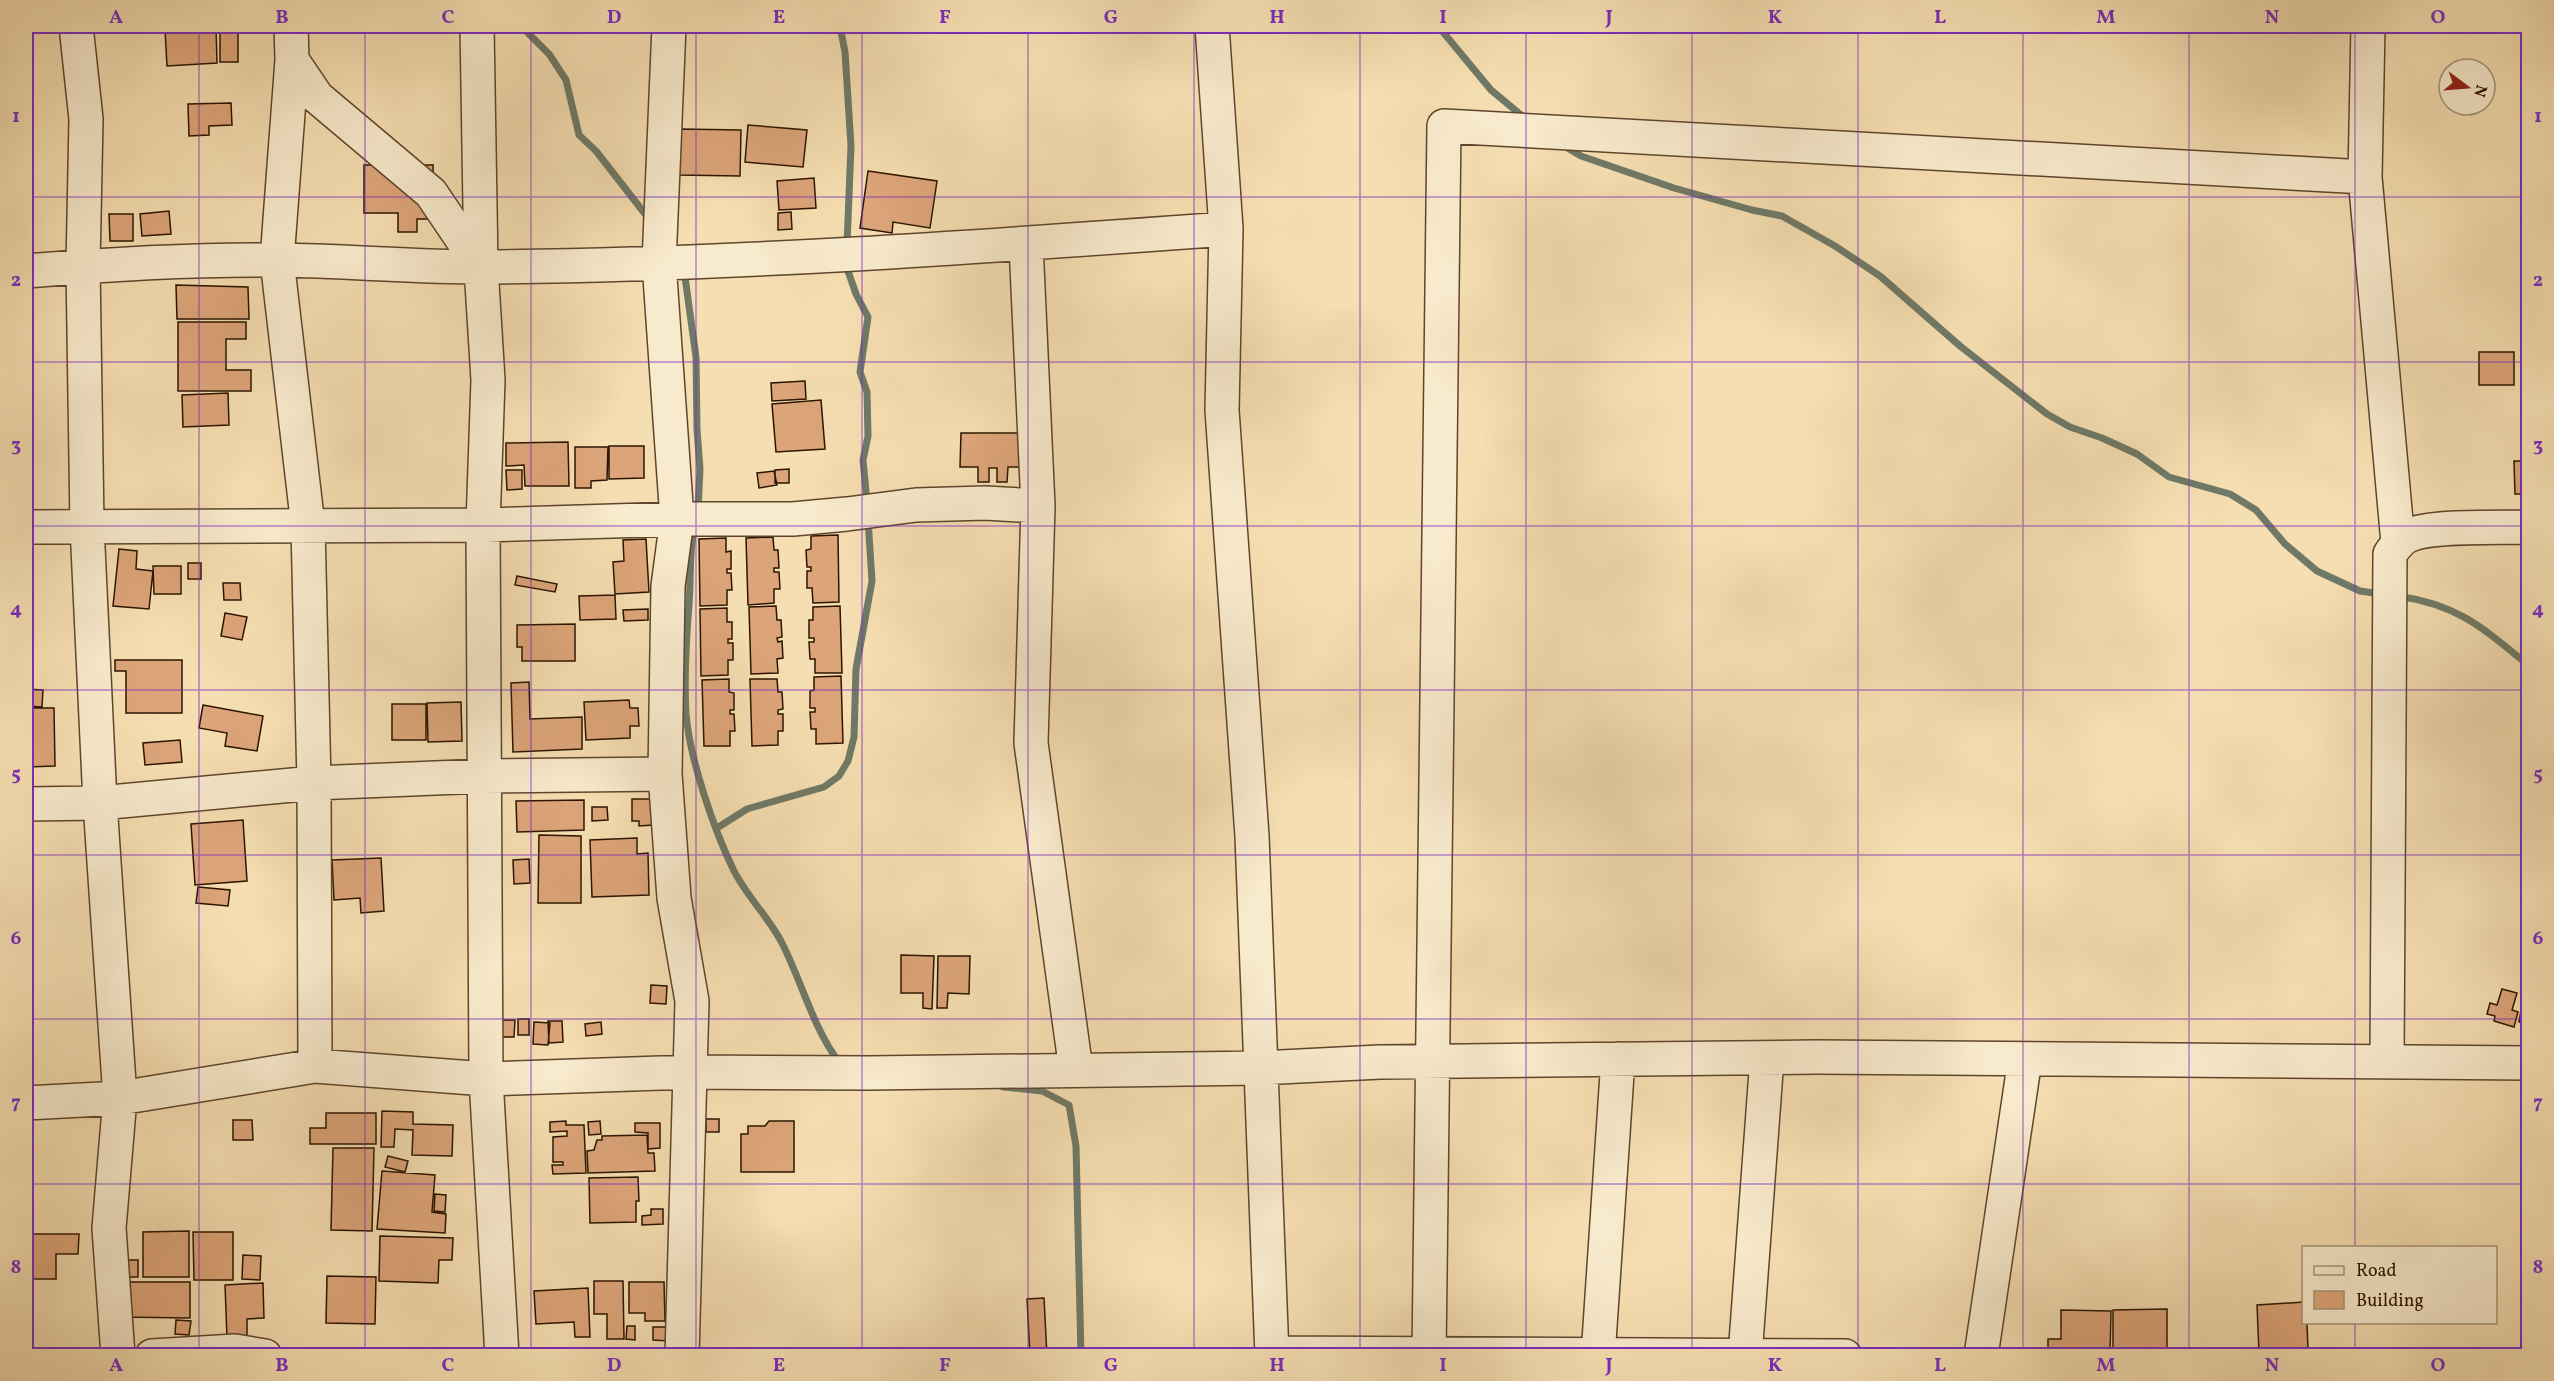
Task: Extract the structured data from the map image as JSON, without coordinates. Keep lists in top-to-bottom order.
{
  "legend": ["Road", "Building"],
  "north": "right",
  "grid": {
    "columns": [
      "A",
      "B",
      "C",
      "D",
      "E",
      "F",
      "G",
      "H",
      "I",
      "J",
      "K",
      "L",
      "M",
      "N",
      "O"
    ],
    "rows": [
      "1",
      "2",
      "3",
      "4",
      "5",
      "6",
      "7",
      "8"
    ]
  }
}
